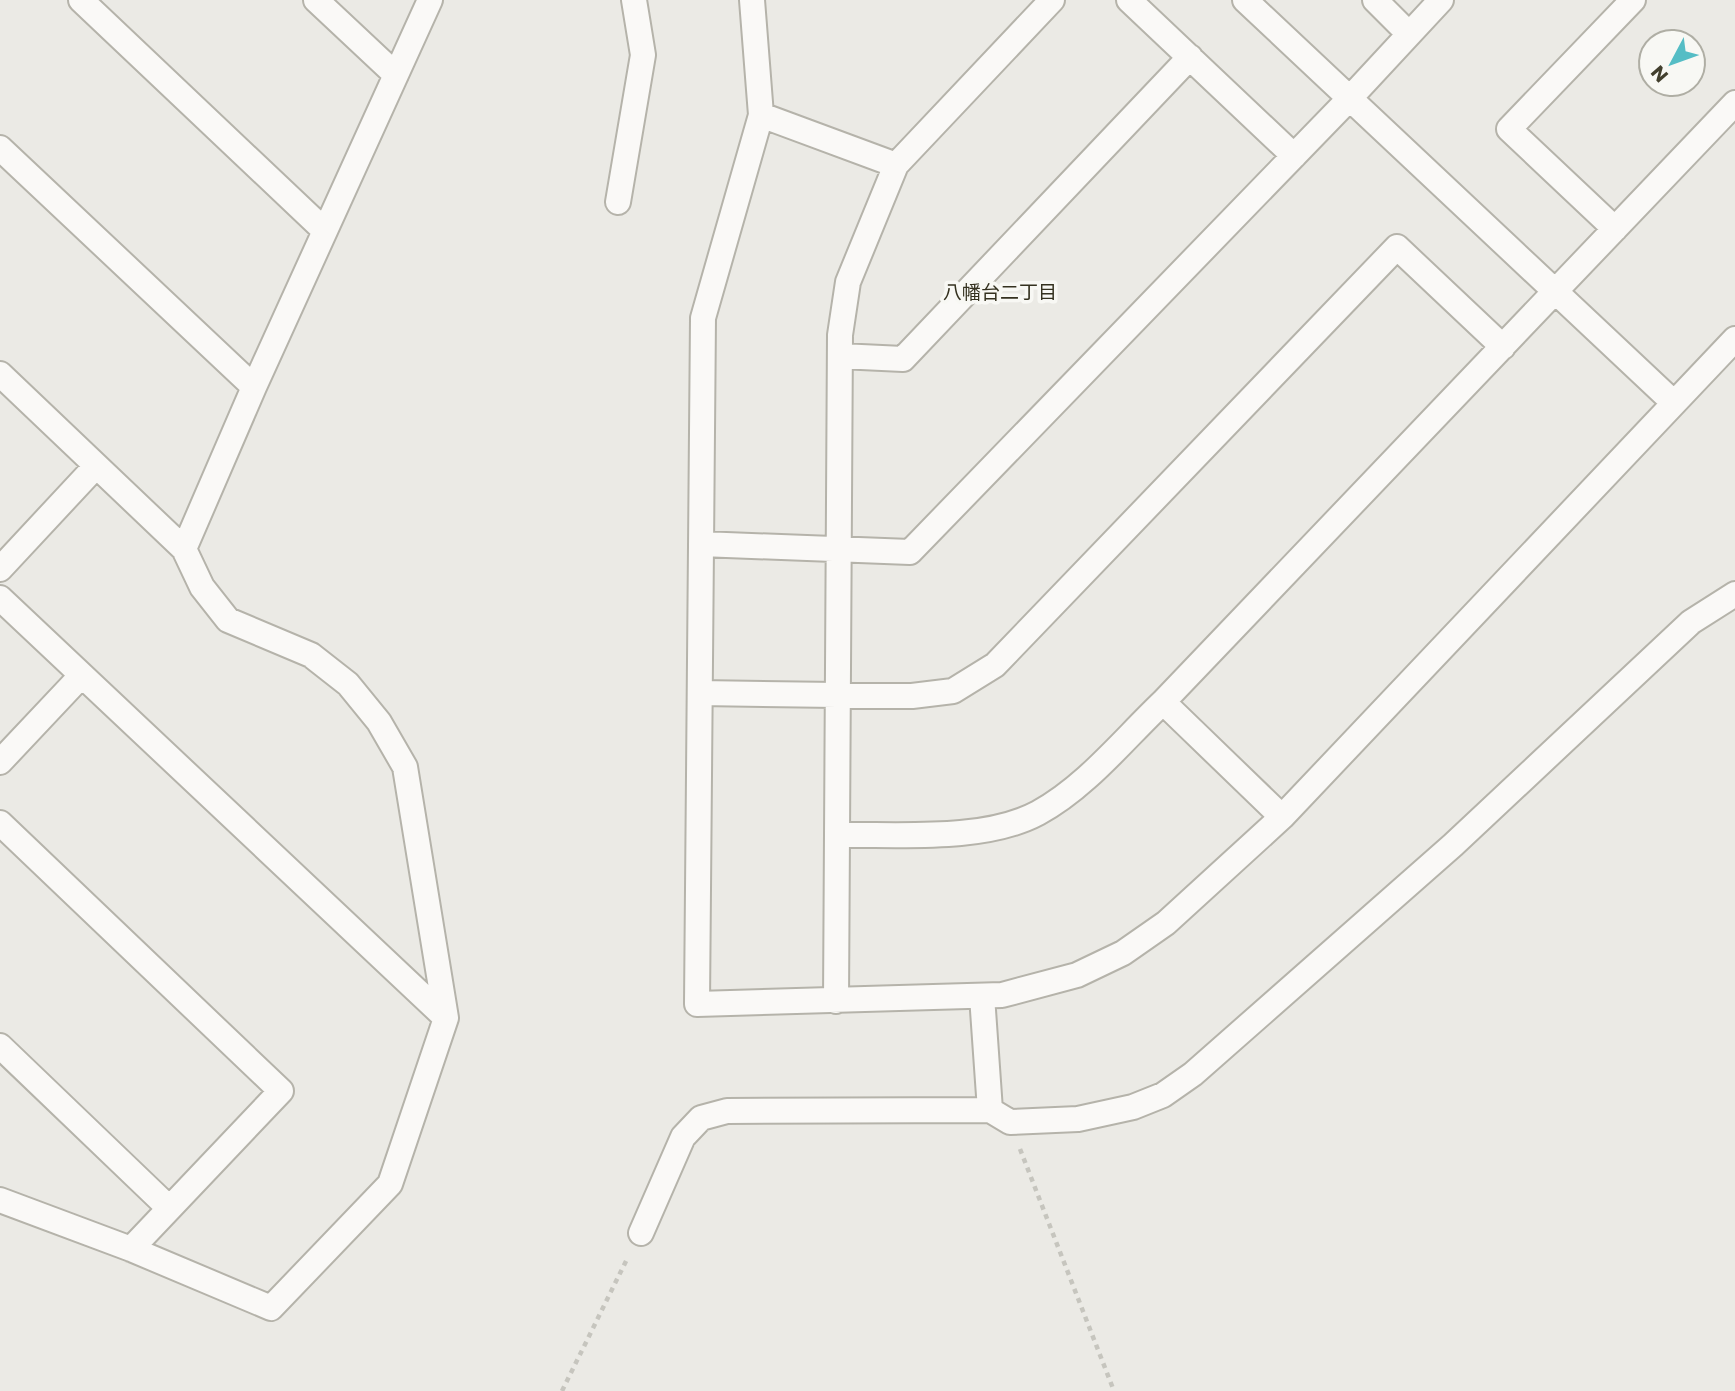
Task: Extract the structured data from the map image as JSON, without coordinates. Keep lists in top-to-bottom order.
{
  "districts": ["八幡台二丁目"],
  "north": "bottom left"
}
